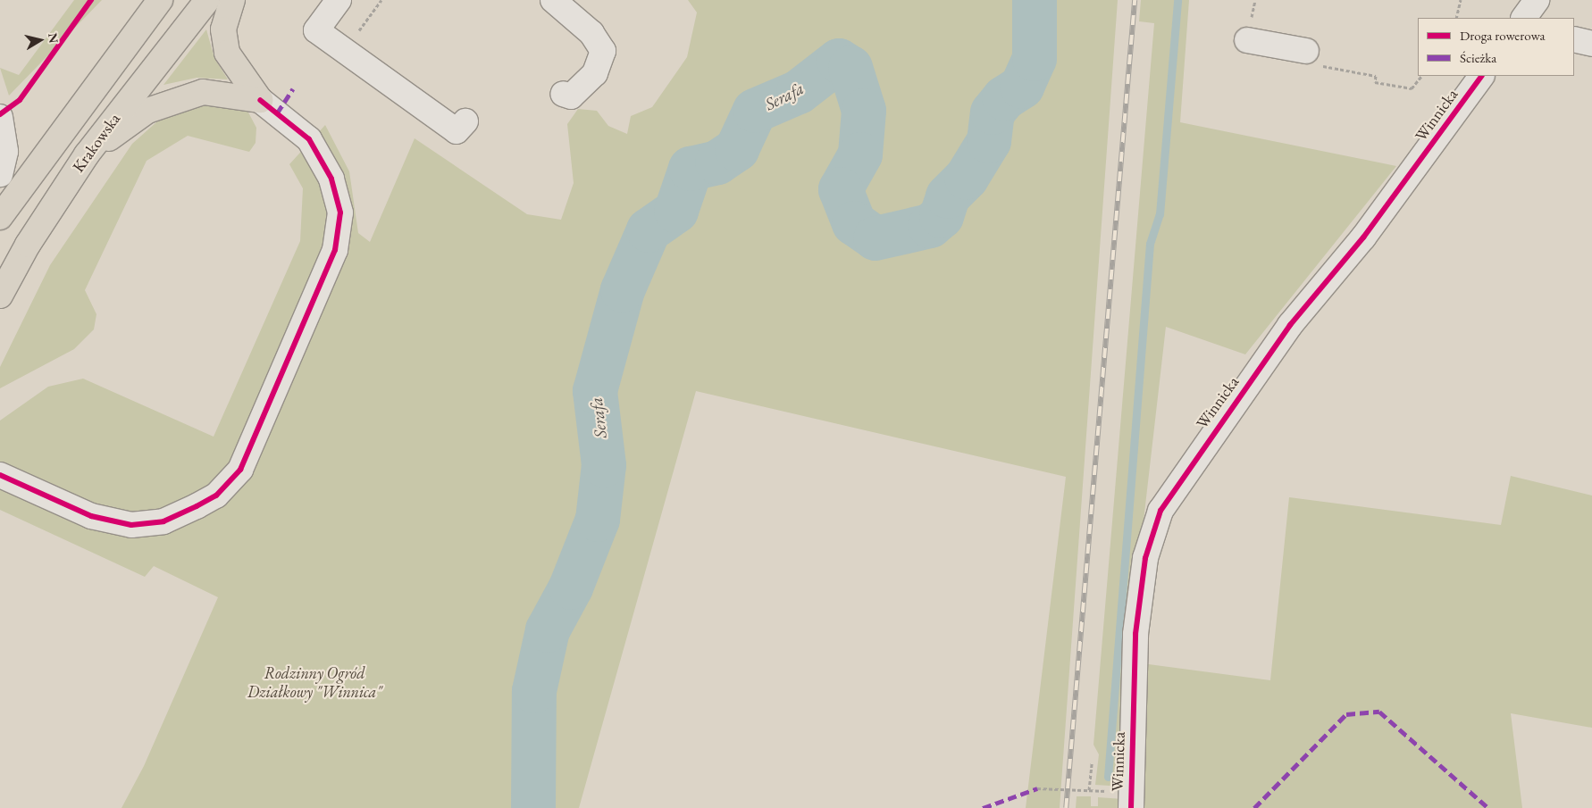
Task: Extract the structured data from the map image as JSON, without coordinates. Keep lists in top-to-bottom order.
{
  "streets": {
    "main road": ["Krakowska"],
    "street": ["Winnicka"]
  },
  "water": ["Serafa"],
  "parks": ["Rodzinny Ogród Działkowy \"Winnica\""],
  "legend": ["Droga rowerowa", "Ścieżka"],
  "north": "right"
}
